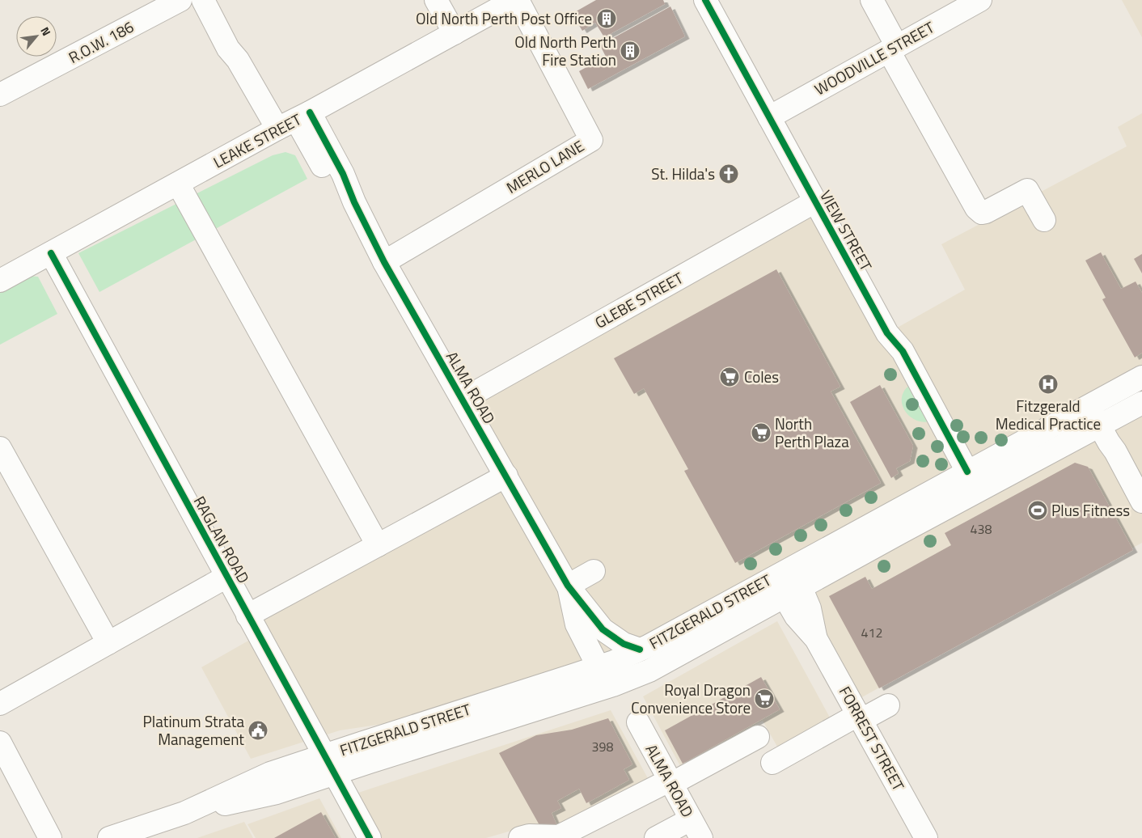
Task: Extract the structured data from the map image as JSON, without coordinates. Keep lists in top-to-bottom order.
{
  "streets": {
    "street": [
      "R.O.W. 186",
      "WOODVILLE STREET",
      "LEAKE STREET",
      "MERLO LANE",
      "VIEW STREET",
      "GLEBE STREET",
      "ALMA ROAD",
      "RAGLAN ROAD",
      "FITZGERALD STREET",
      "FORREST STREET"
    ]
  },
  "crossings": [
    ["WOODVILLE STREET", "VIEW STREET"],
    ["LEAKE STREET", "MERLO LANE"],
    ["LEAKE STREET", "ALMA ROAD"],
    ["LEAKE STREET", "RAGLAN ROAD"],
    ["MERLO LANE", "ALMA ROAD"],
    ["VIEW STREET", "GLEBE STREET"],
    ["VIEW STREET", "FITZGERALD STREET"],
    ["GLEBE STREET", "ALMA ROAD"],
    ["ALMA ROAD", "FITZGERALD STREET"],
    ["RAGLAN ROAD", "FITZGERALD STREET"],
    ["FITZGERALD STREET", "FORREST STREET"]
  ],
  "places": {
    "building": ["Old North Perth Post Office", "Old North Perth Fire Station"],
    "church": ["St. Hilda's"],
    "supermarket": ["Coles", "North Perth Plaza", "Royal Dragon Convenience Store"],
    "hospital": ["Fitzgerald Medical Practice"],
    "sports": ["Plus Fitness"],
    "public building": ["Platinum Strata Management"]
  },
  "house_numbers": ["438", "412", "398"],
  "north": "top right"
}
